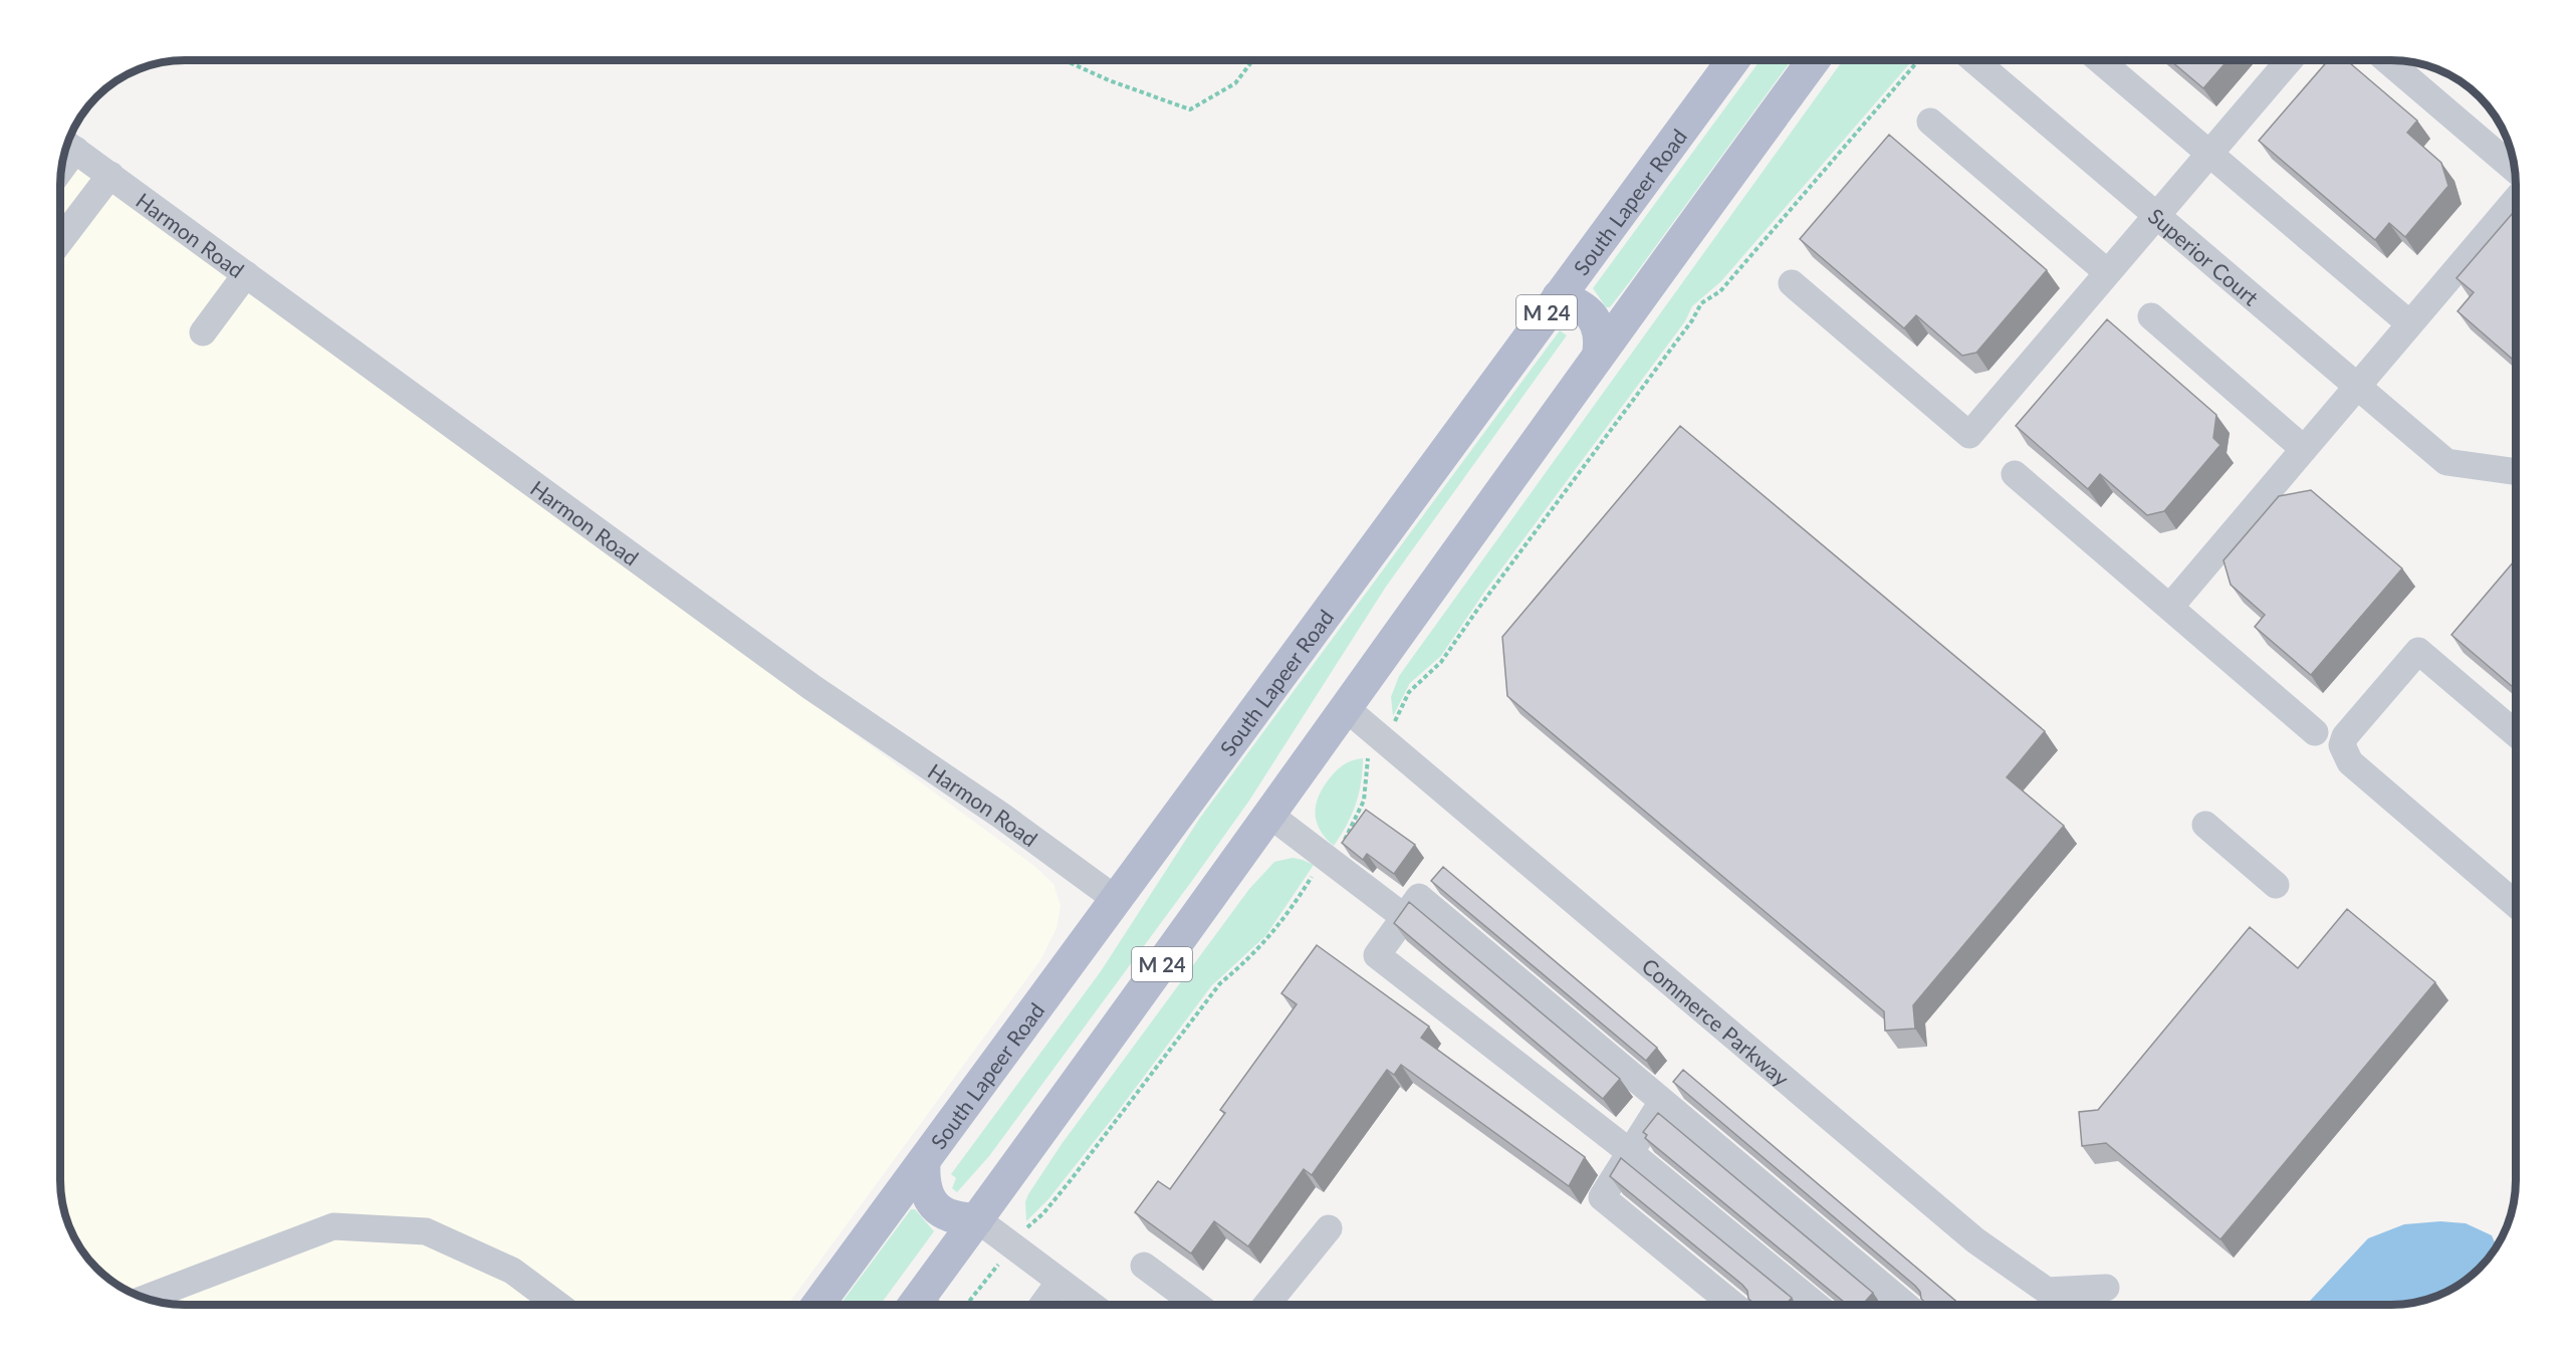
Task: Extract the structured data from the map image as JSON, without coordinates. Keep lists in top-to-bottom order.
{
  "streets": {
    "main road": ["South Lapeer Road", "M 24"],
    "street": ["Harmon Road", "Superior Court", "Commerce Parkway"]
  },
  "crossings": [
    ["South Lapeer Road", "Harmon Road"],
    ["M 24", "Commerce Parkway"]
  ]
}
